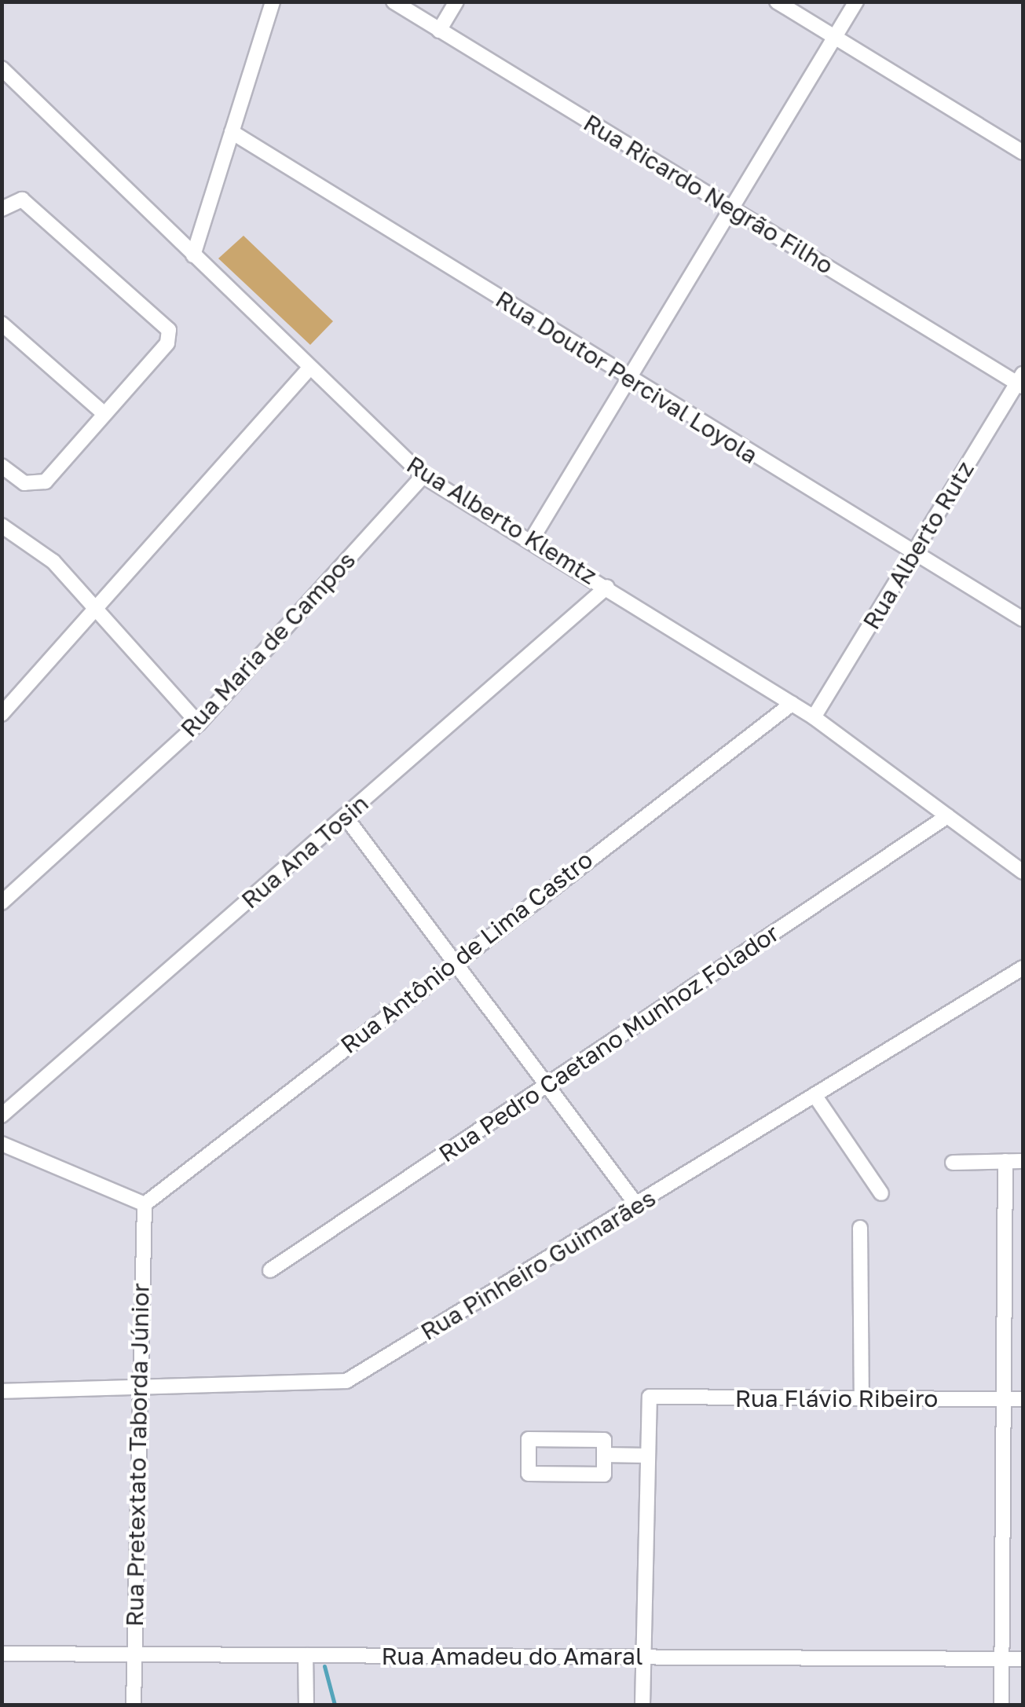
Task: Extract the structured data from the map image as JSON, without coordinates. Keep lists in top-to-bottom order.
{
  "streets": {
    "street": [
      "Rua Ricardo Negrão Filho",
      "Rua Doutor Percival Loyola",
      "Rua Alberto Klemtz",
      "Rua Alberto Rutz",
      "Rua Maria de Campos",
      "Rua Ana Tosin",
      "Rua Antônio de Lima Castro",
      "Rua Pedro Caetano Munhoz Folador",
      "Rua Pinheiro Guimarães",
      "Rua Flávio Ribeiro",
      "Rua Pretextato Taborda Júnior",
      "Rua Amadeu do Amaral"
    ]
  },
  "crossings": [
    ["Rua Ricardo Negrão Filho", "Rua Alberto Rutz"],
    ["Rua Doutor Percival Loyola", "Rua Alberto Rutz"],
    ["Rua Alberto Klemtz", "Rua Alberto Rutz"],
    ["Rua Alberto Klemtz", "Rua Maria de Campos"],
    ["Rua Alberto Klemtz", "Rua Ana Tosin"],
    ["Rua Alberto Klemtz", "Rua Antônio de Lima Castro"],
    ["Rua Alberto Klemtz", "Rua Pedro Caetano Munhoz Folador"],
    ["Rua Antônio de Lima Castro", "Rua Pretextato Taborda Júnior"],
    ["Rua Pinheiro Guimarães", "Rua Pretextato Taborda Júnior"],
    ["Rua Pretextato Taborda Júnior", "Rua Amadeu do Amaral"]
  ]
}
